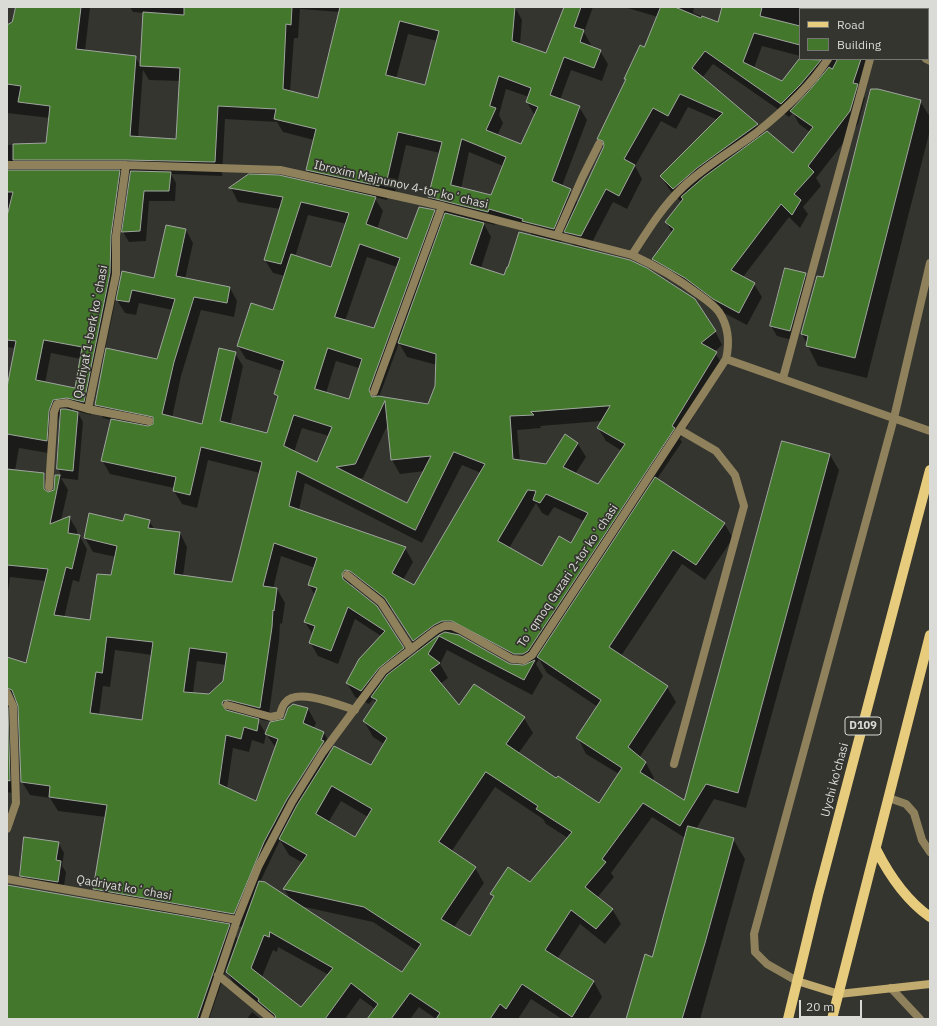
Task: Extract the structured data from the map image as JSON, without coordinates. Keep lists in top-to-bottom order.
{
  "streets": {
    "main road": ["D109", "Uychi ko'chasi"],
    "street": [
      "Ibroxim Majnunov 4-tor koʻchasi",
      "Qadriyat 1-berk koʻchasi",
      "Toʻqmoq Guzari 2-tor koʻchasi",
      "Qadriyat koʻchasi"
    ]
  },
  "crossings": [
    ["Ibroxim Majnunov 4-tor koʻchasi", "Qadriyat 1-berk koʻchasi"],
    ["Ibroxim Majnunov 4-tor koʻchasi", "Toʻqmoq Guzari 2-tor koʻchasi"],
    ["Toʻqmoq Guzari 2-tor koʻchasi", "Qadriyat koʻchasi"]
  ],
  "legend": ["Road", "Building"],
  "scale_bar": "20 m"
}
